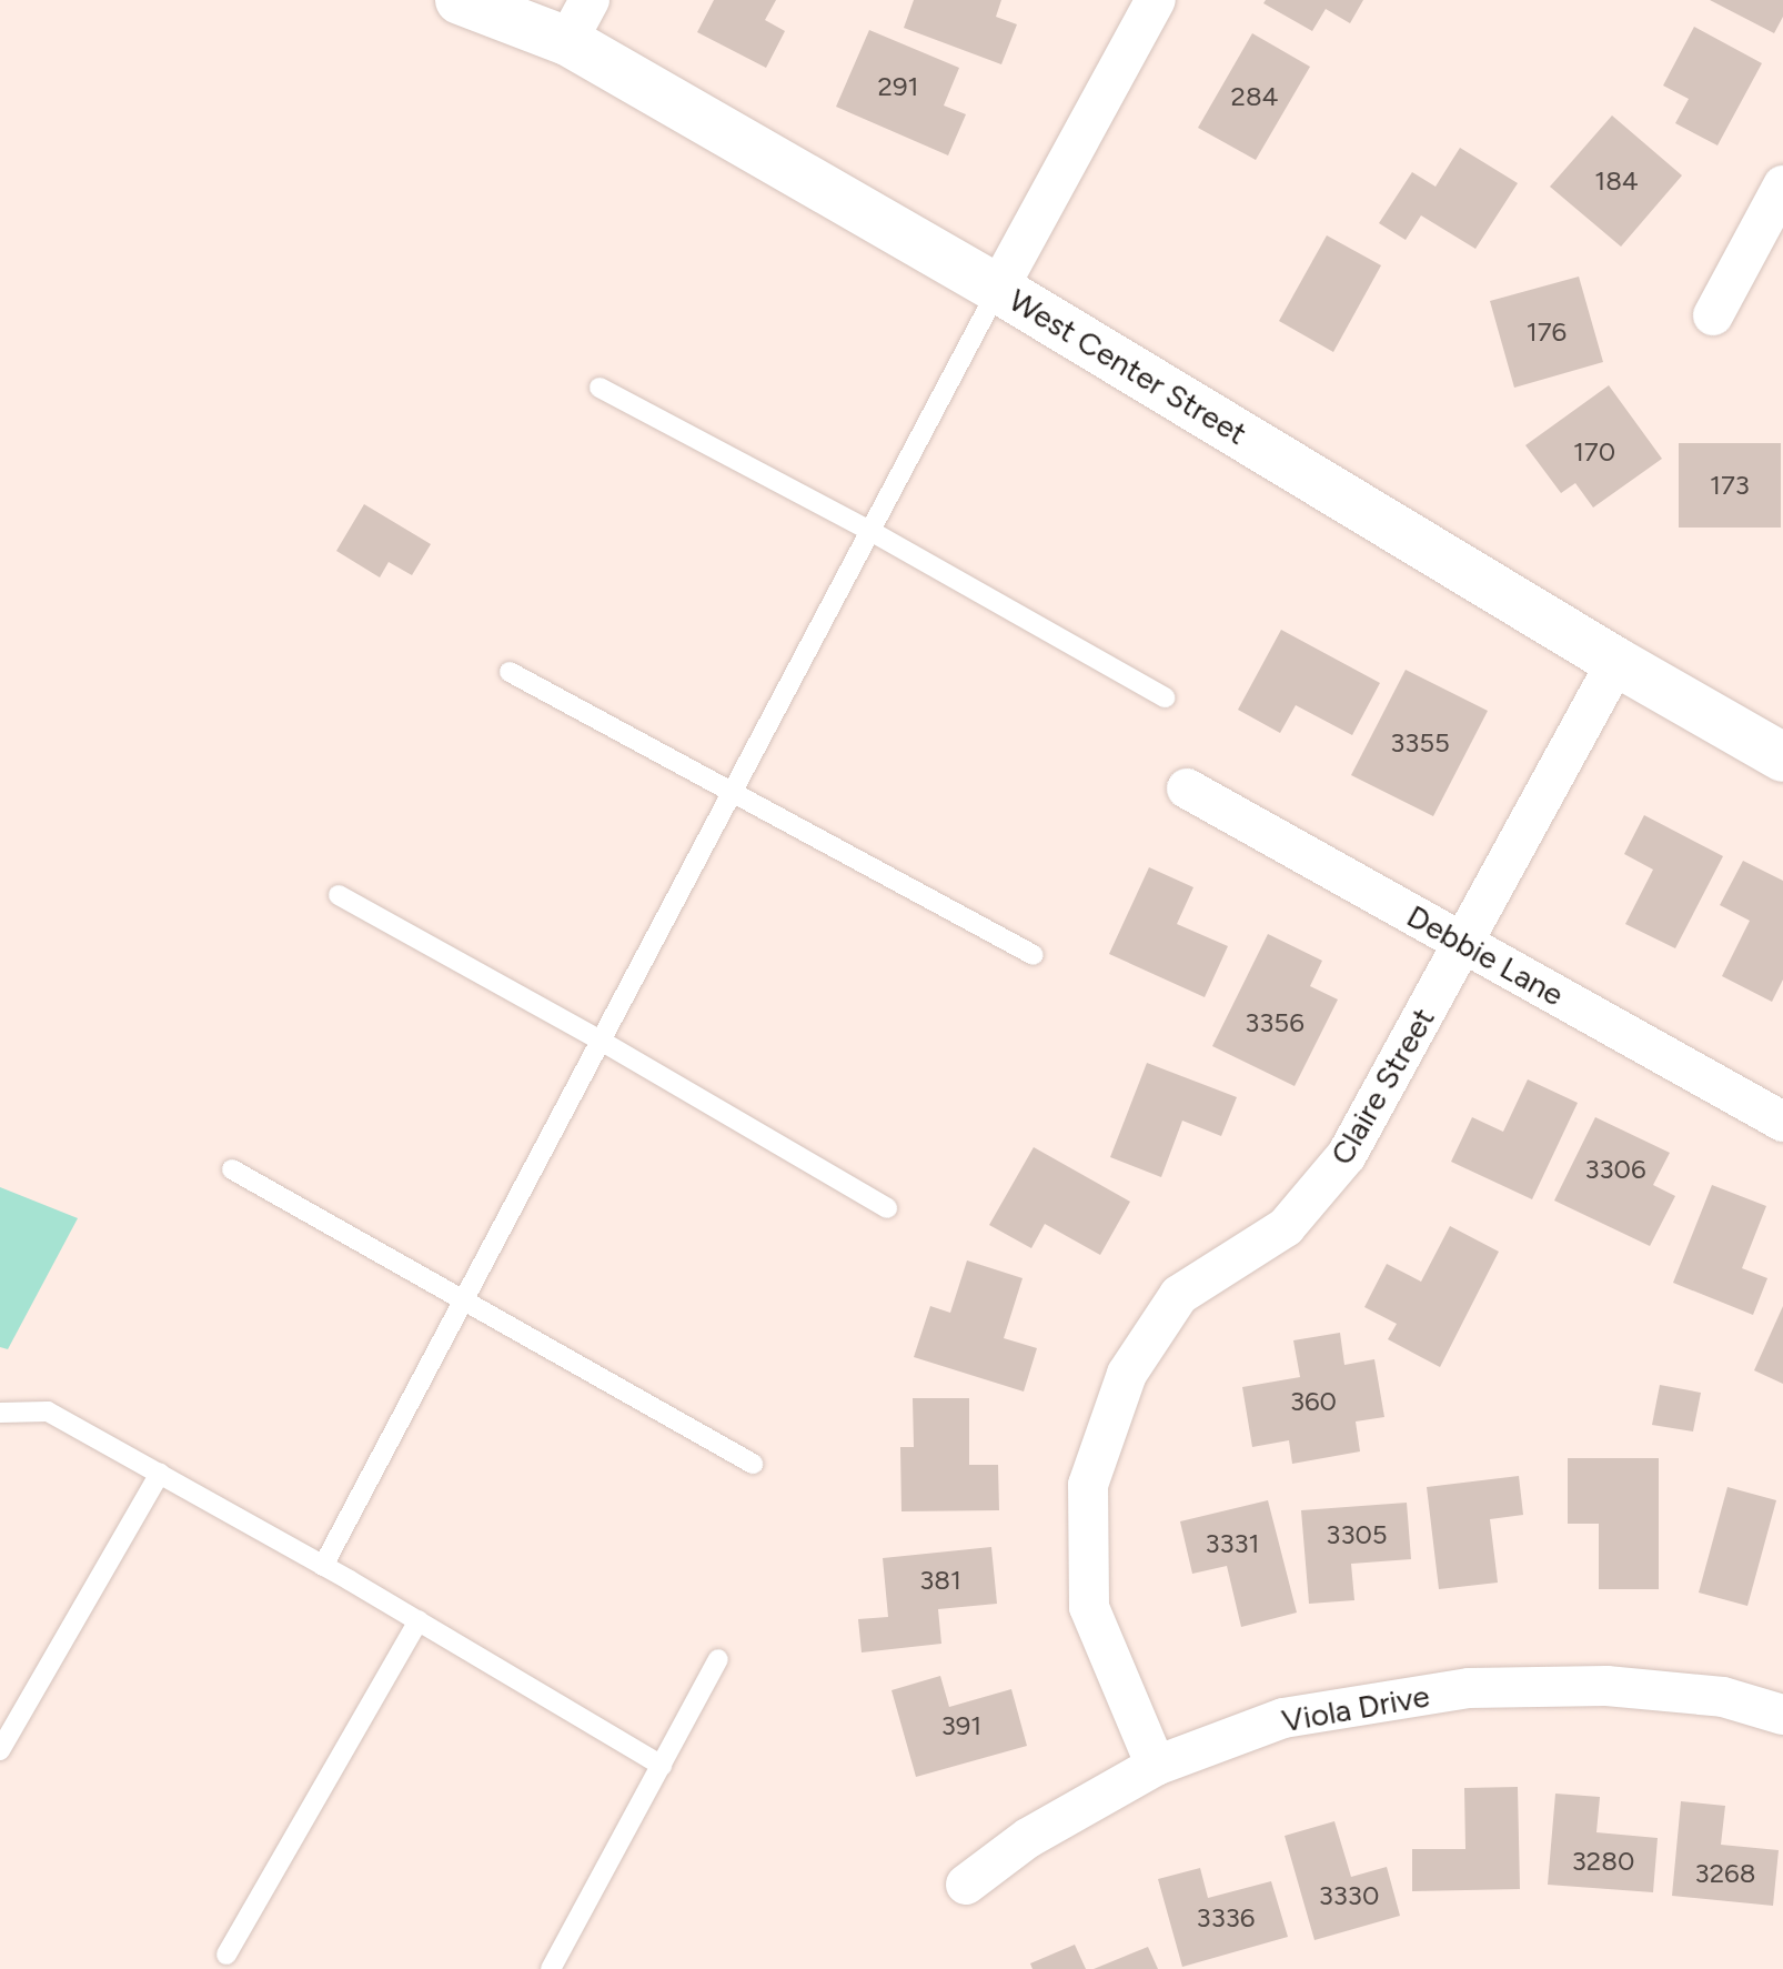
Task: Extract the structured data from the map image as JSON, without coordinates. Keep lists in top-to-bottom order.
{
  "streets": {
    "main road": ["West Center Street"],
    "street": ["Debbie Lane", "Claire Street", "Viola Drive"]
  },
  "crossings": [
    ["West Center Street", "Claire Street"],
    ["Debbie Lane", "Claire Street"],
    ["Claire Street", "Viola Drive"]
  ],
  "house_numbers": [
    "291",
    "284",
    "184",
    "176",
    "170",
    "173",
    "3355",
    "3356",
    "3306",
    "360",
    "3305",
    "3331",
    "381",
    "391",
    "3280",
    "3268",
    "3330",
    "3336"
  ]
}
